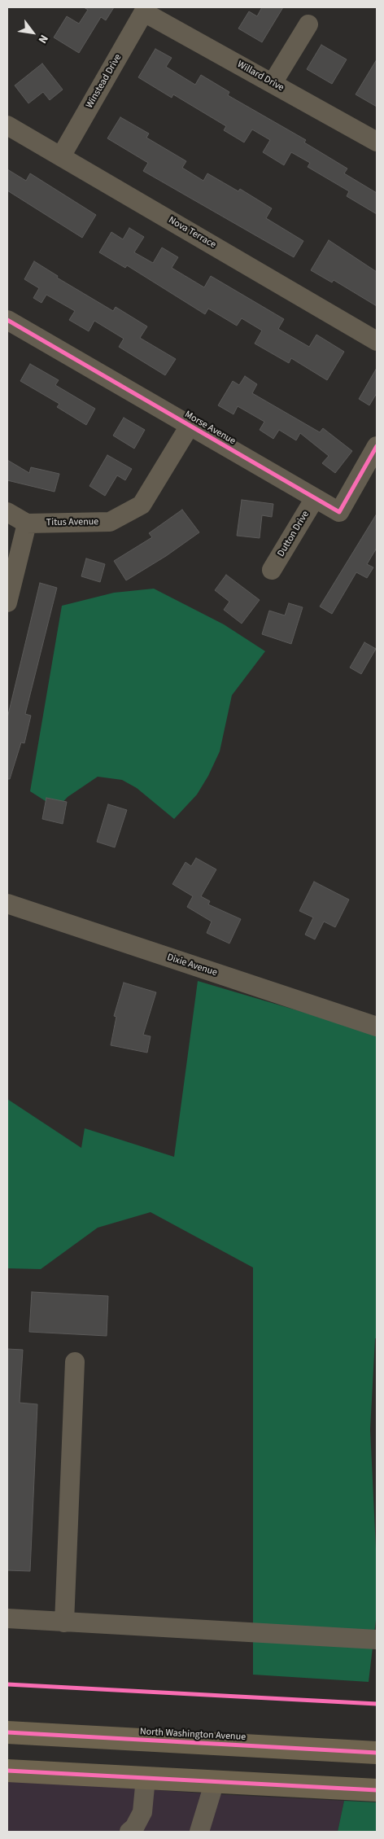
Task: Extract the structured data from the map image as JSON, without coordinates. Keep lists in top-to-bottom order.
{
  "streets": {
    "main road": ["North Washington Avenue"],
    "street": [
      "Willard Drive",
      "Winstead Drive",
      "Nova Terrace",
      "Morse Avenue",
      "Titus Avenue",
      "Dutton Drive",
      "Dixie Avenue"
    ]
  },
  "crossings": [
    ["Willard Drive", "Winstead Drive"],
    ["Winstead Drive", "Nova Terrace"],
    ["Morse Avenue", "Titus Avenue"],
    ["Morse Avenue", "Dutton Drive"]
  ],
  "north": "bottom right"
}
